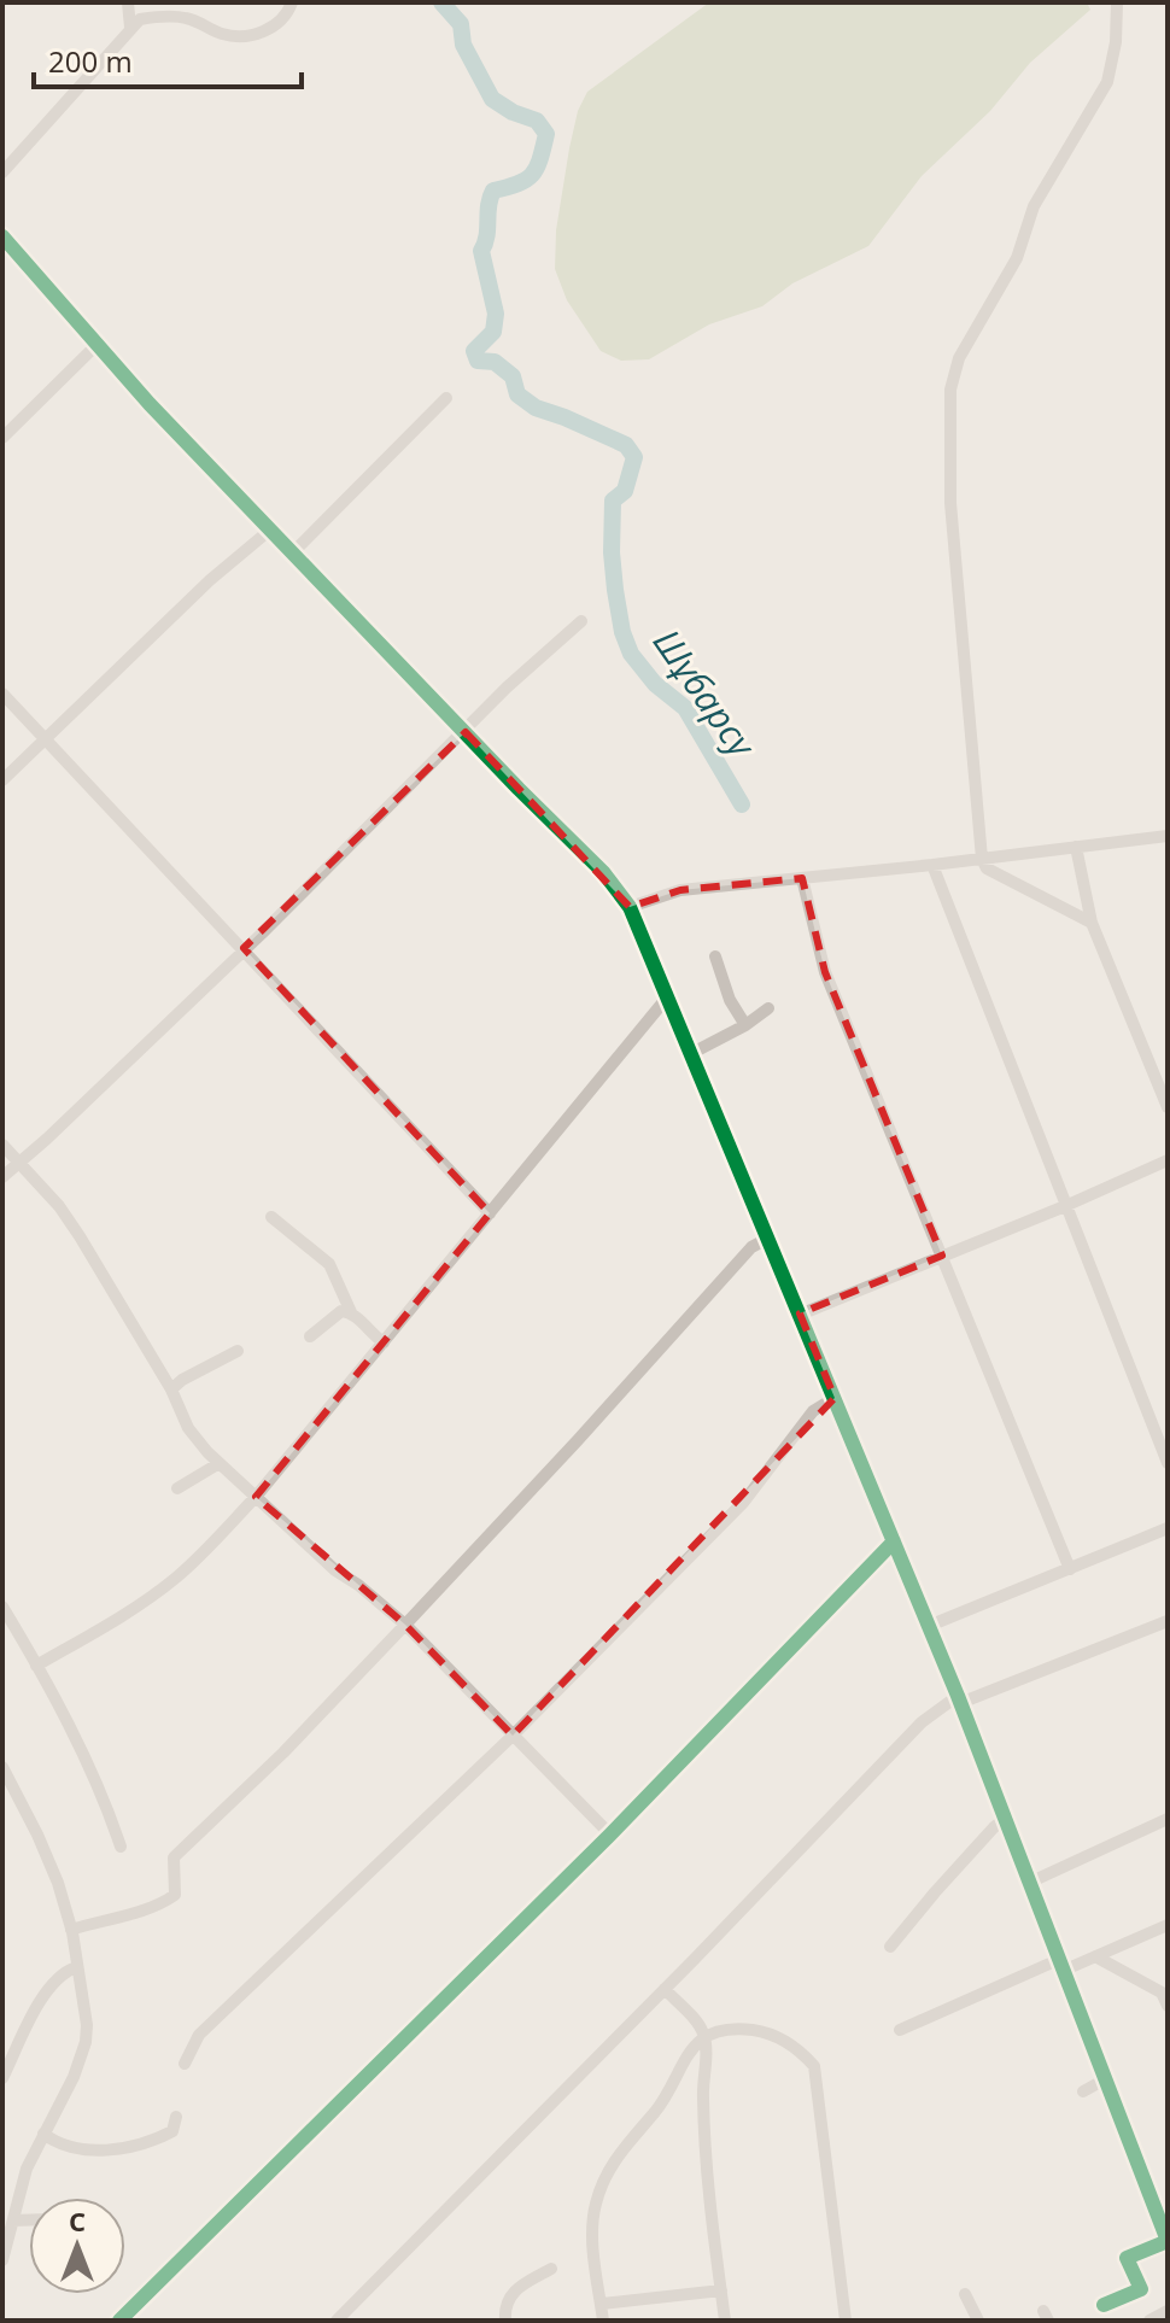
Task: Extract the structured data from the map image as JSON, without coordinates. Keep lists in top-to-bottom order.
{
  "water": ["Шұбарсу"],
  "scale_bar": "200 m",
  "north": "top"
}
